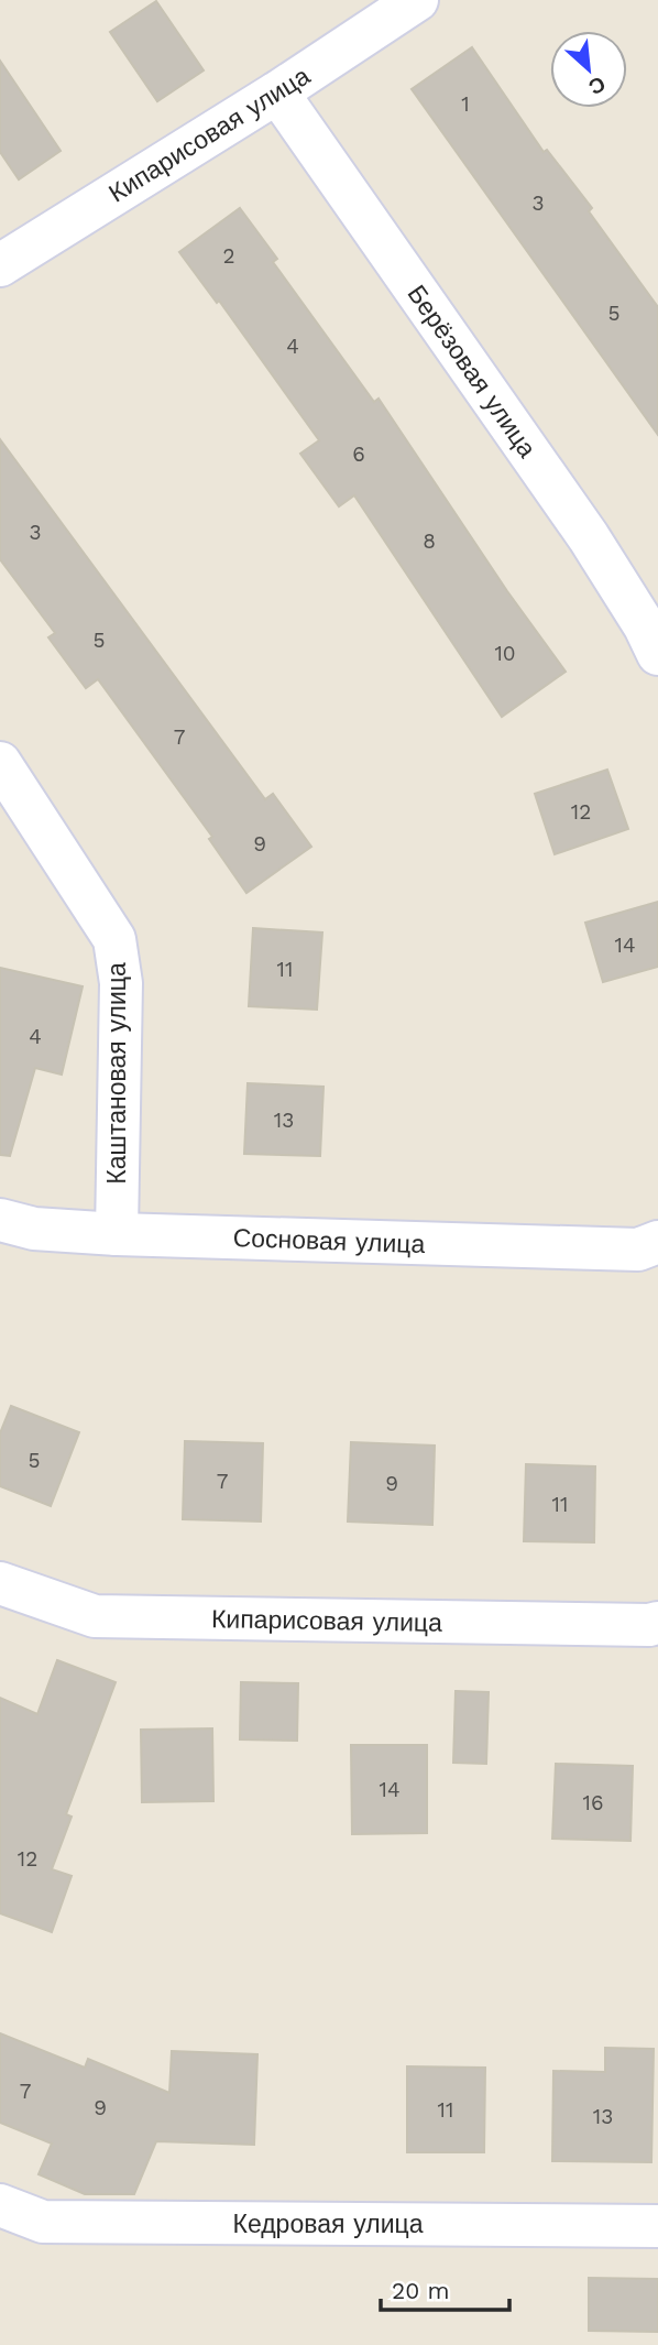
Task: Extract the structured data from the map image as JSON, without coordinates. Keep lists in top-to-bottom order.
{
  "streets": {
    "street": [
      "Кипарисовая улица",
      "Берёзовая улица",
      "Каштановая улица",
      "Сосновая улица",
      "Кедровая улица"
    ]
  },
  "crossings": [
    ["Кипарисовая улица", "Берёзовая улица"],
    ["Каштановая улица", "Сосновая улица"]
  ],
  "house_numbers": [
    "1",
    "3",
    "2",
    "5",
    "4",
    "6",
    "3",
    "8",
    "5",
    "10",
    "7",
    "12",
    "9",
    "14",
    "11",
    "4",
    "13",
    "5",
    "7",
    "9",
    "11",
    "14",
    "16",
    "12",
    "7",
    "9",
    "11",
    "13"
  ],
  "scale_bar": "20 m",
  "north": "bottom right"
}
